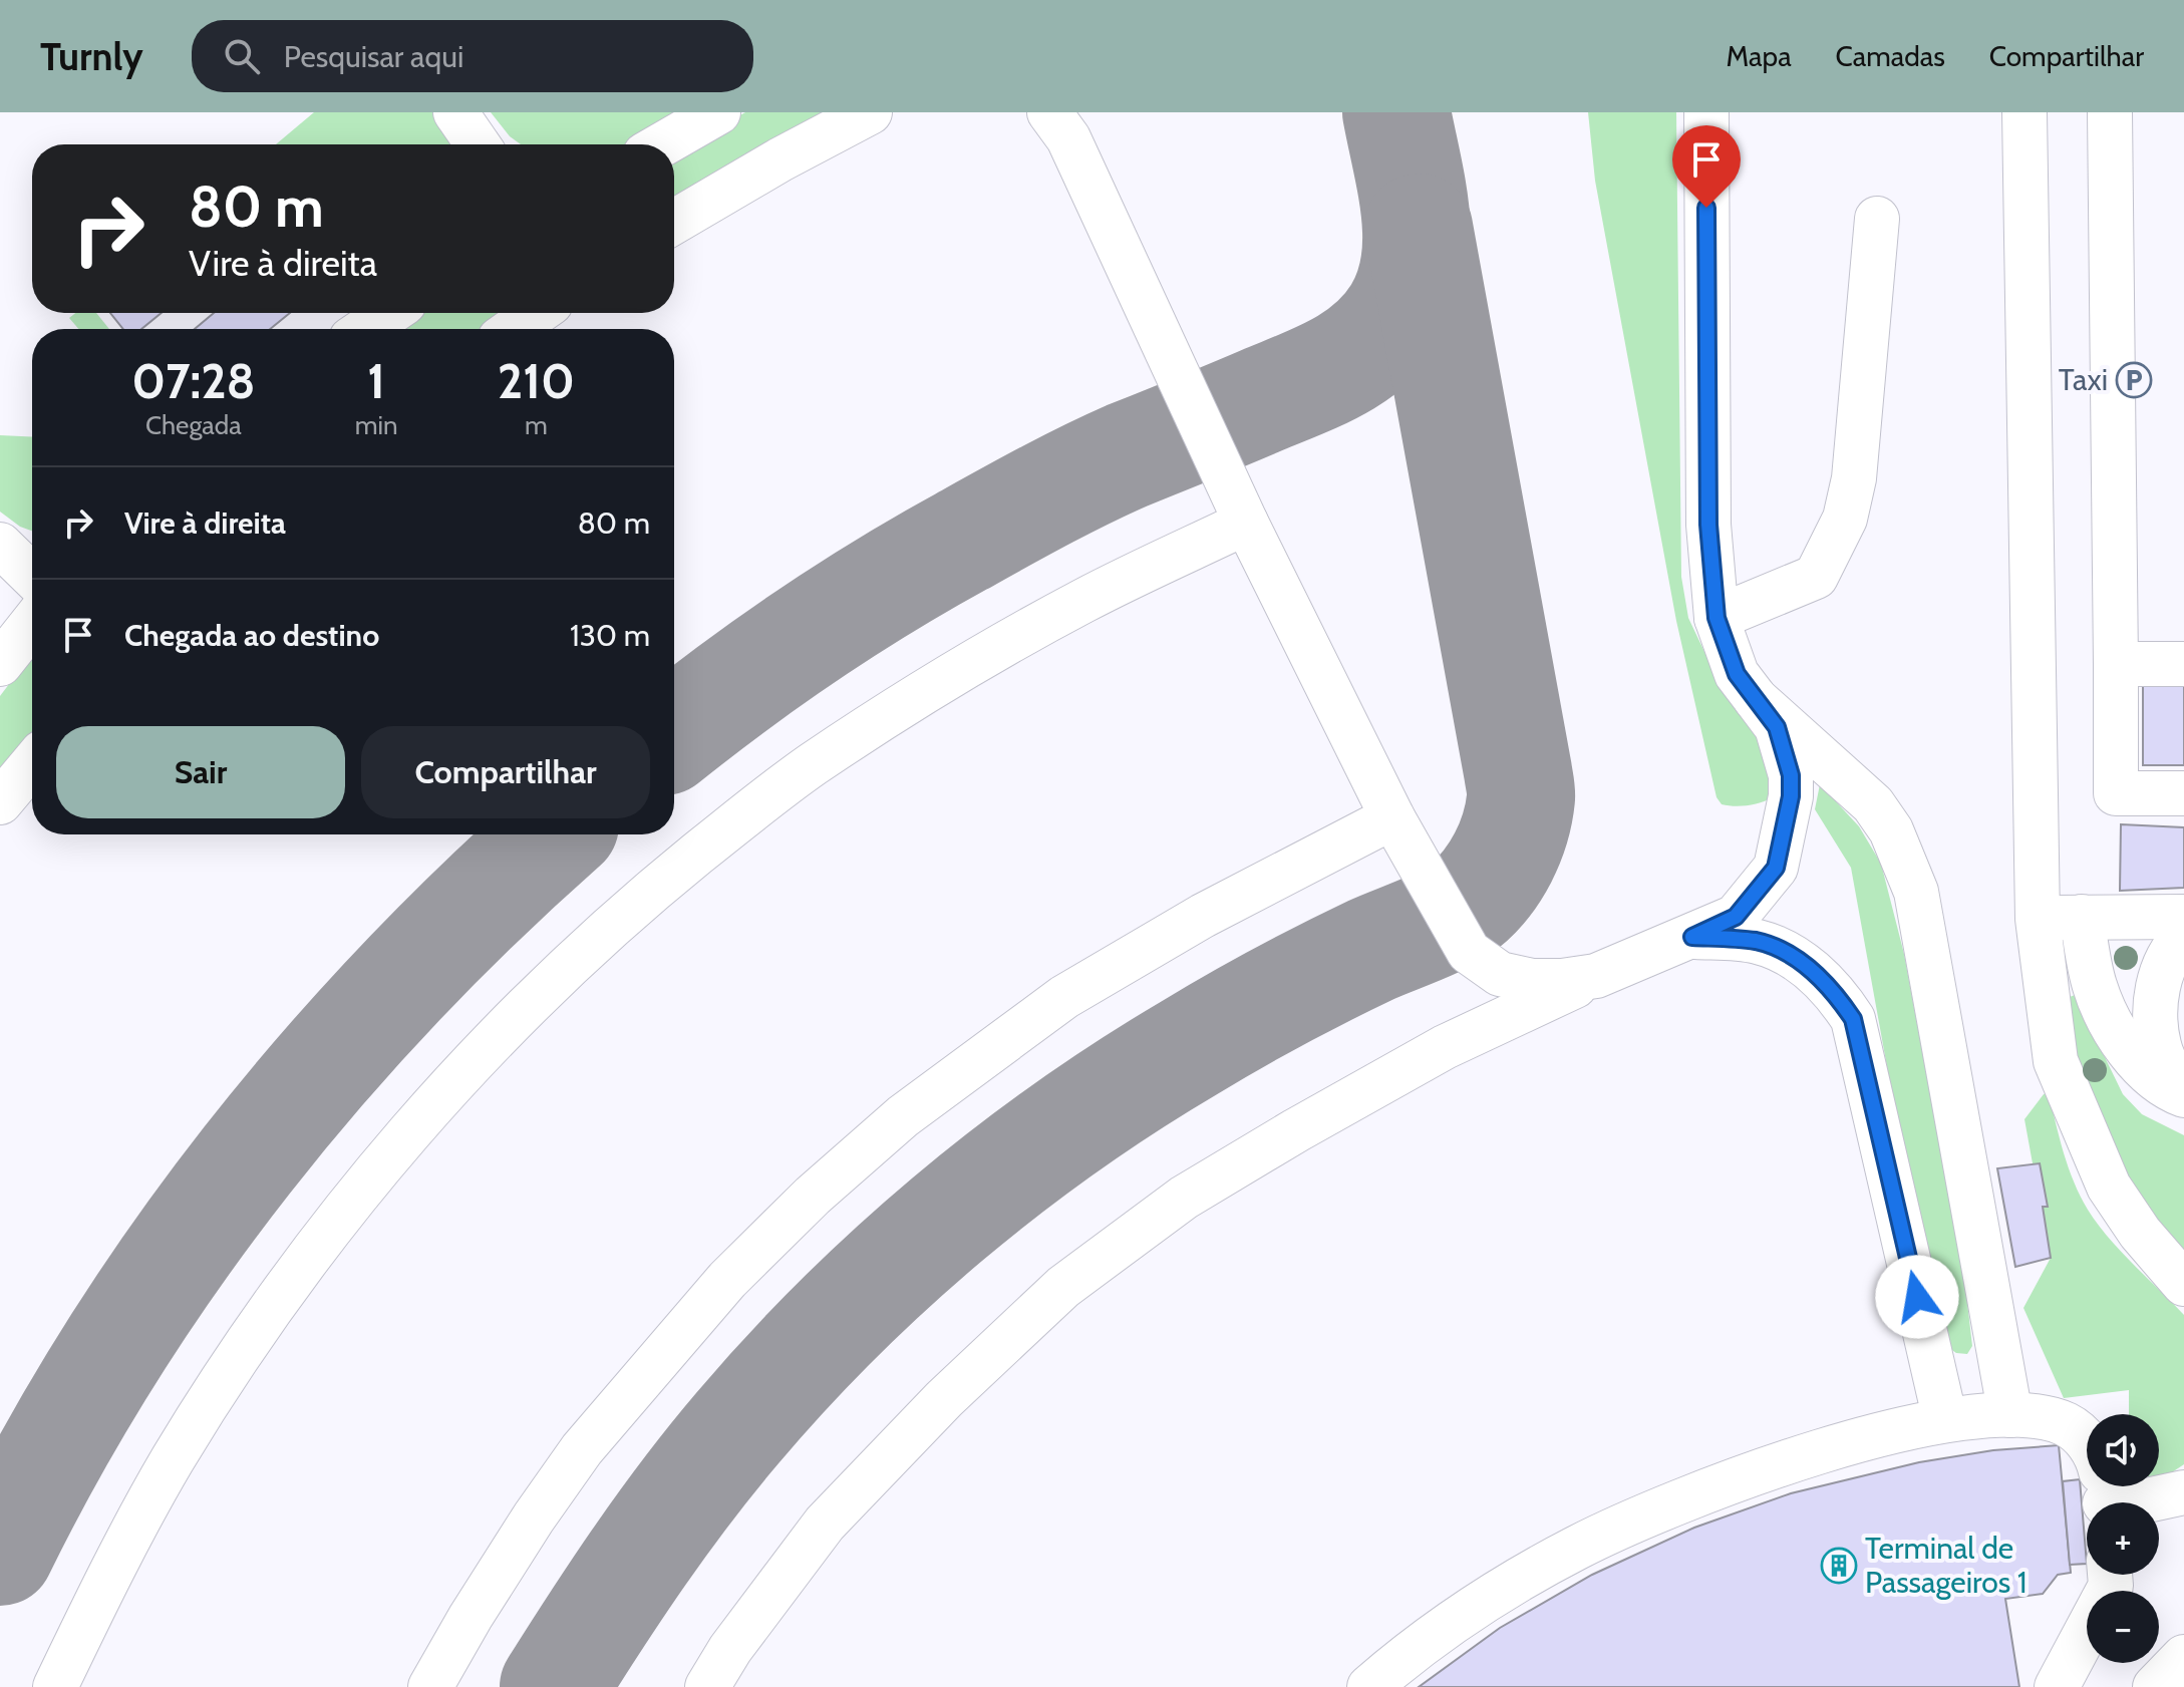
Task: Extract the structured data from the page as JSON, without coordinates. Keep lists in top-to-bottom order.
{
  "places": {
    "parking": ["Taxi"],
    "building": ["Terminal de Passageiros 1"]
  },
  "page": {
    "header": "Turnly",
    "search": "Pesquisar aqui",
    "nav": ["Mapa", "Camadas", "Compartilhar"],
    "turn": ["80 m", "Vire à direita"],
    "eta": [
      "07:28",
      "Chegada",
      "1",
      "min",
      "210",
      "m"
    ],
    "list": [
      {
        "name": "Vire à direita",
        "value": "80 m"
      },
      {
        "name": "Chegada ao destino",
        "value": "130 m"
      }
    ],
    "buttons": ["Sair", "Compartilhar"],
    "map_buttons": ["+", "−"]
  }
}
